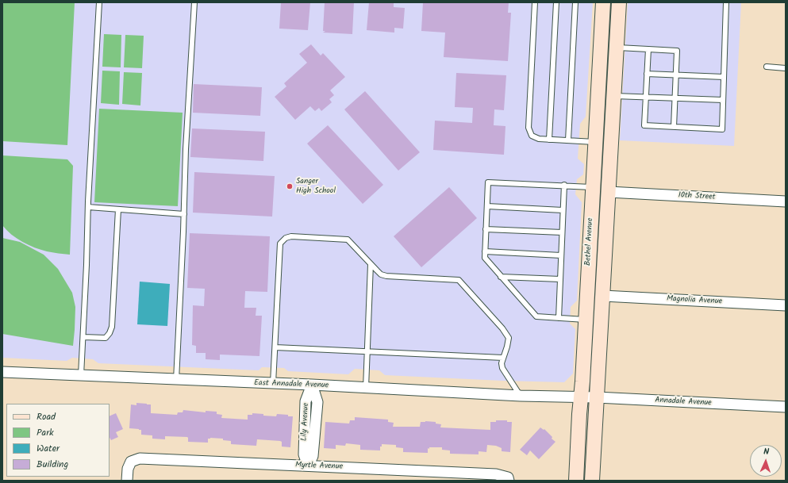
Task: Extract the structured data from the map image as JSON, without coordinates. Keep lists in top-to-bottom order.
{
  "streets": {
    "main road": ["Bethel Avenue"],
    "street": [
      "10th Street",
      "Magnolia Avenue",
      "East Annadale Avenue",
      "Annadale Avenue",
      "Lily Avenue",
      "Myrtle Avenue"
    ]
  },
  "crossings": [
    ["10th Street", "Bethel Avenue"],
    ["Bethel Avenue", "Magnolia Avenue"],
    ["Bethel Avenue", "East Annadale Avenue"],
    ["Bethel Avenue", "Annadale Avenue"],
    ["East Annadale Avenue", "Annadale Avenue"],
    ["East Annadale Avenue", "Lily Avenue"],
    ["Lily Avenue", "Myrtle Avenue"]
  ],
  "places": ["Sanger High School"],
  "legend": [
    "Road",
    "Park",
    "Water",
    "Building"
  ],
  "north": "top"
}
